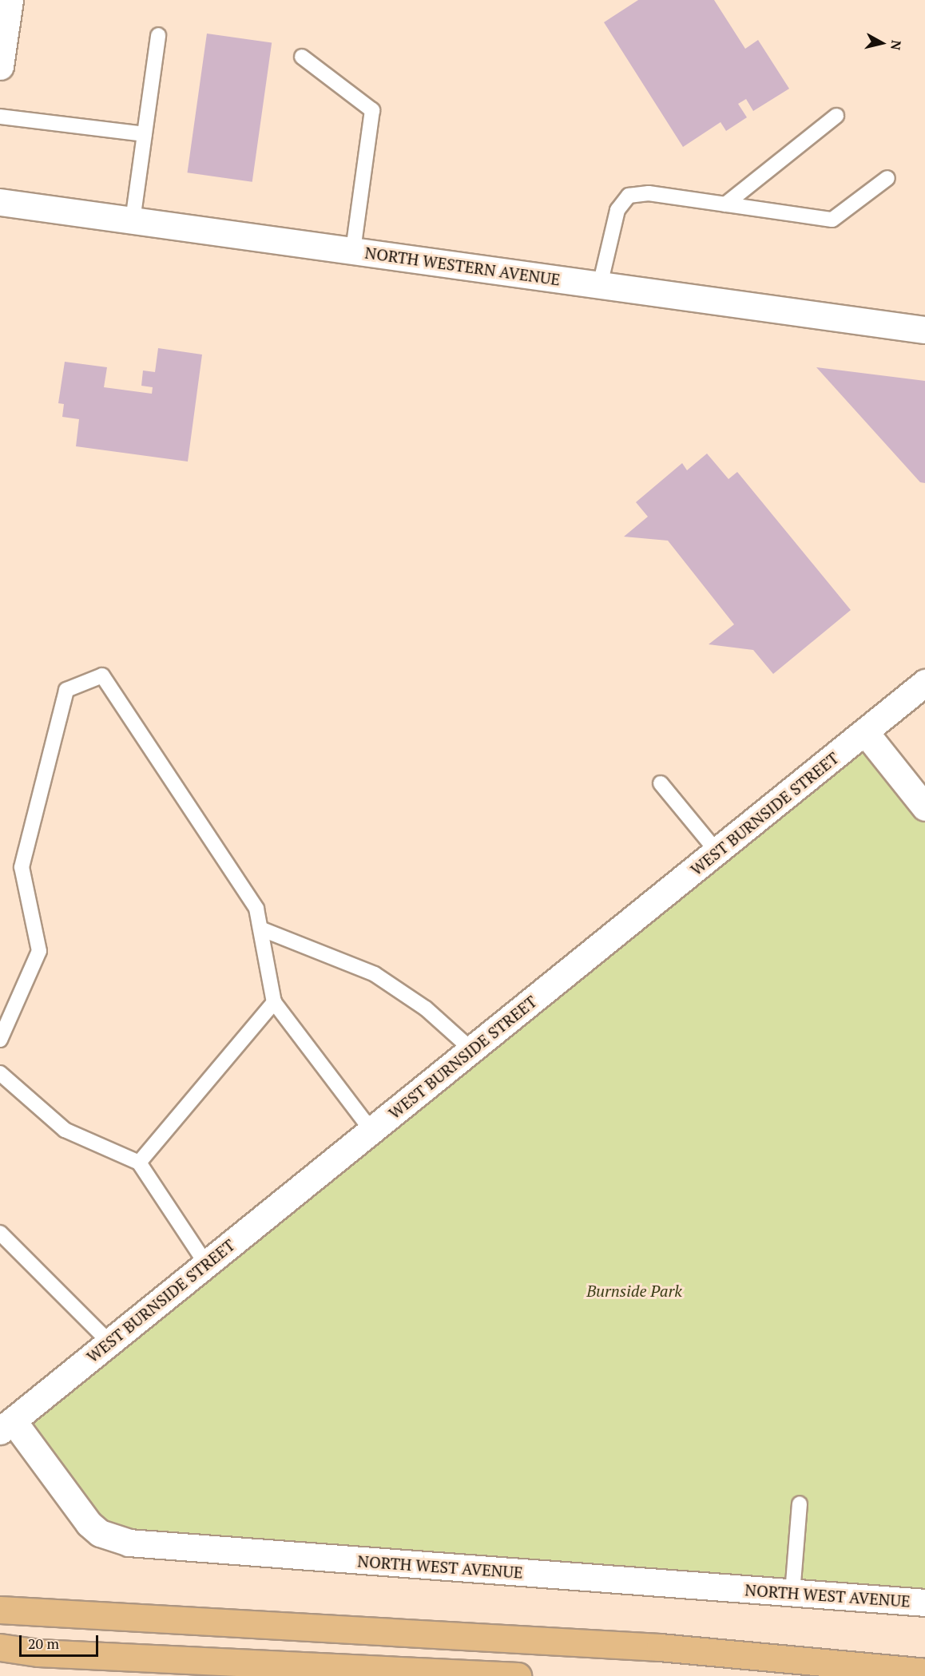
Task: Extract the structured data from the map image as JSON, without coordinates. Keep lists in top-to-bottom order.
{
  "streets": {
    "street": ["NORTH WESTERN AVENUE", "WEST BURNSIDE STREET", "NORTH WEST AVENUE"]
  },
  "crossings": [
    ["WEST BURNSIDE STREET", "NORTH WEST AVENUE"]
  ],
  "parks": ["Burnside Park"],
  "scale_bar": "20 m",
  "north": "right"
}
